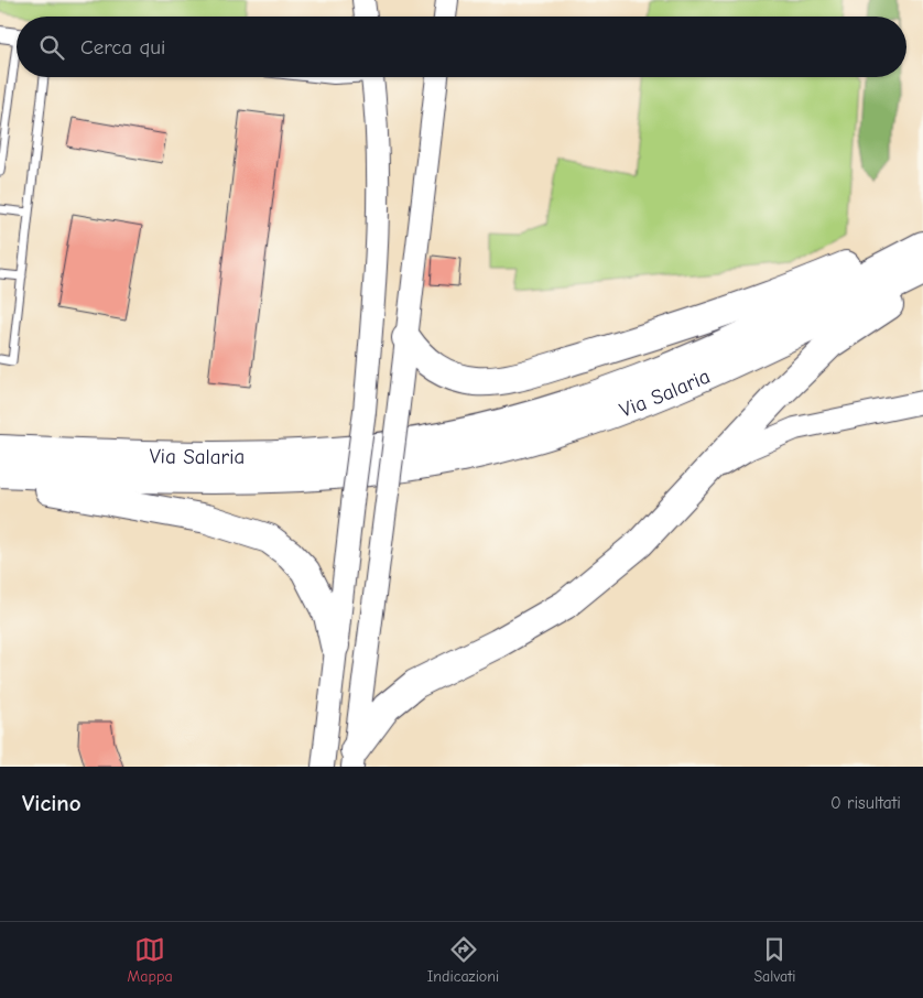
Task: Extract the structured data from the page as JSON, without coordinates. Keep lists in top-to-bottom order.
{
  "streets": {
    "highway": ["Via Salaria"]
  },
  "page": {
    "search": "Cerca qui",
    "heading": ["Vicino", "0 risultati"],
    "nav": ["Mappa", "Indicazioni", "Salvati"]
  }
}
